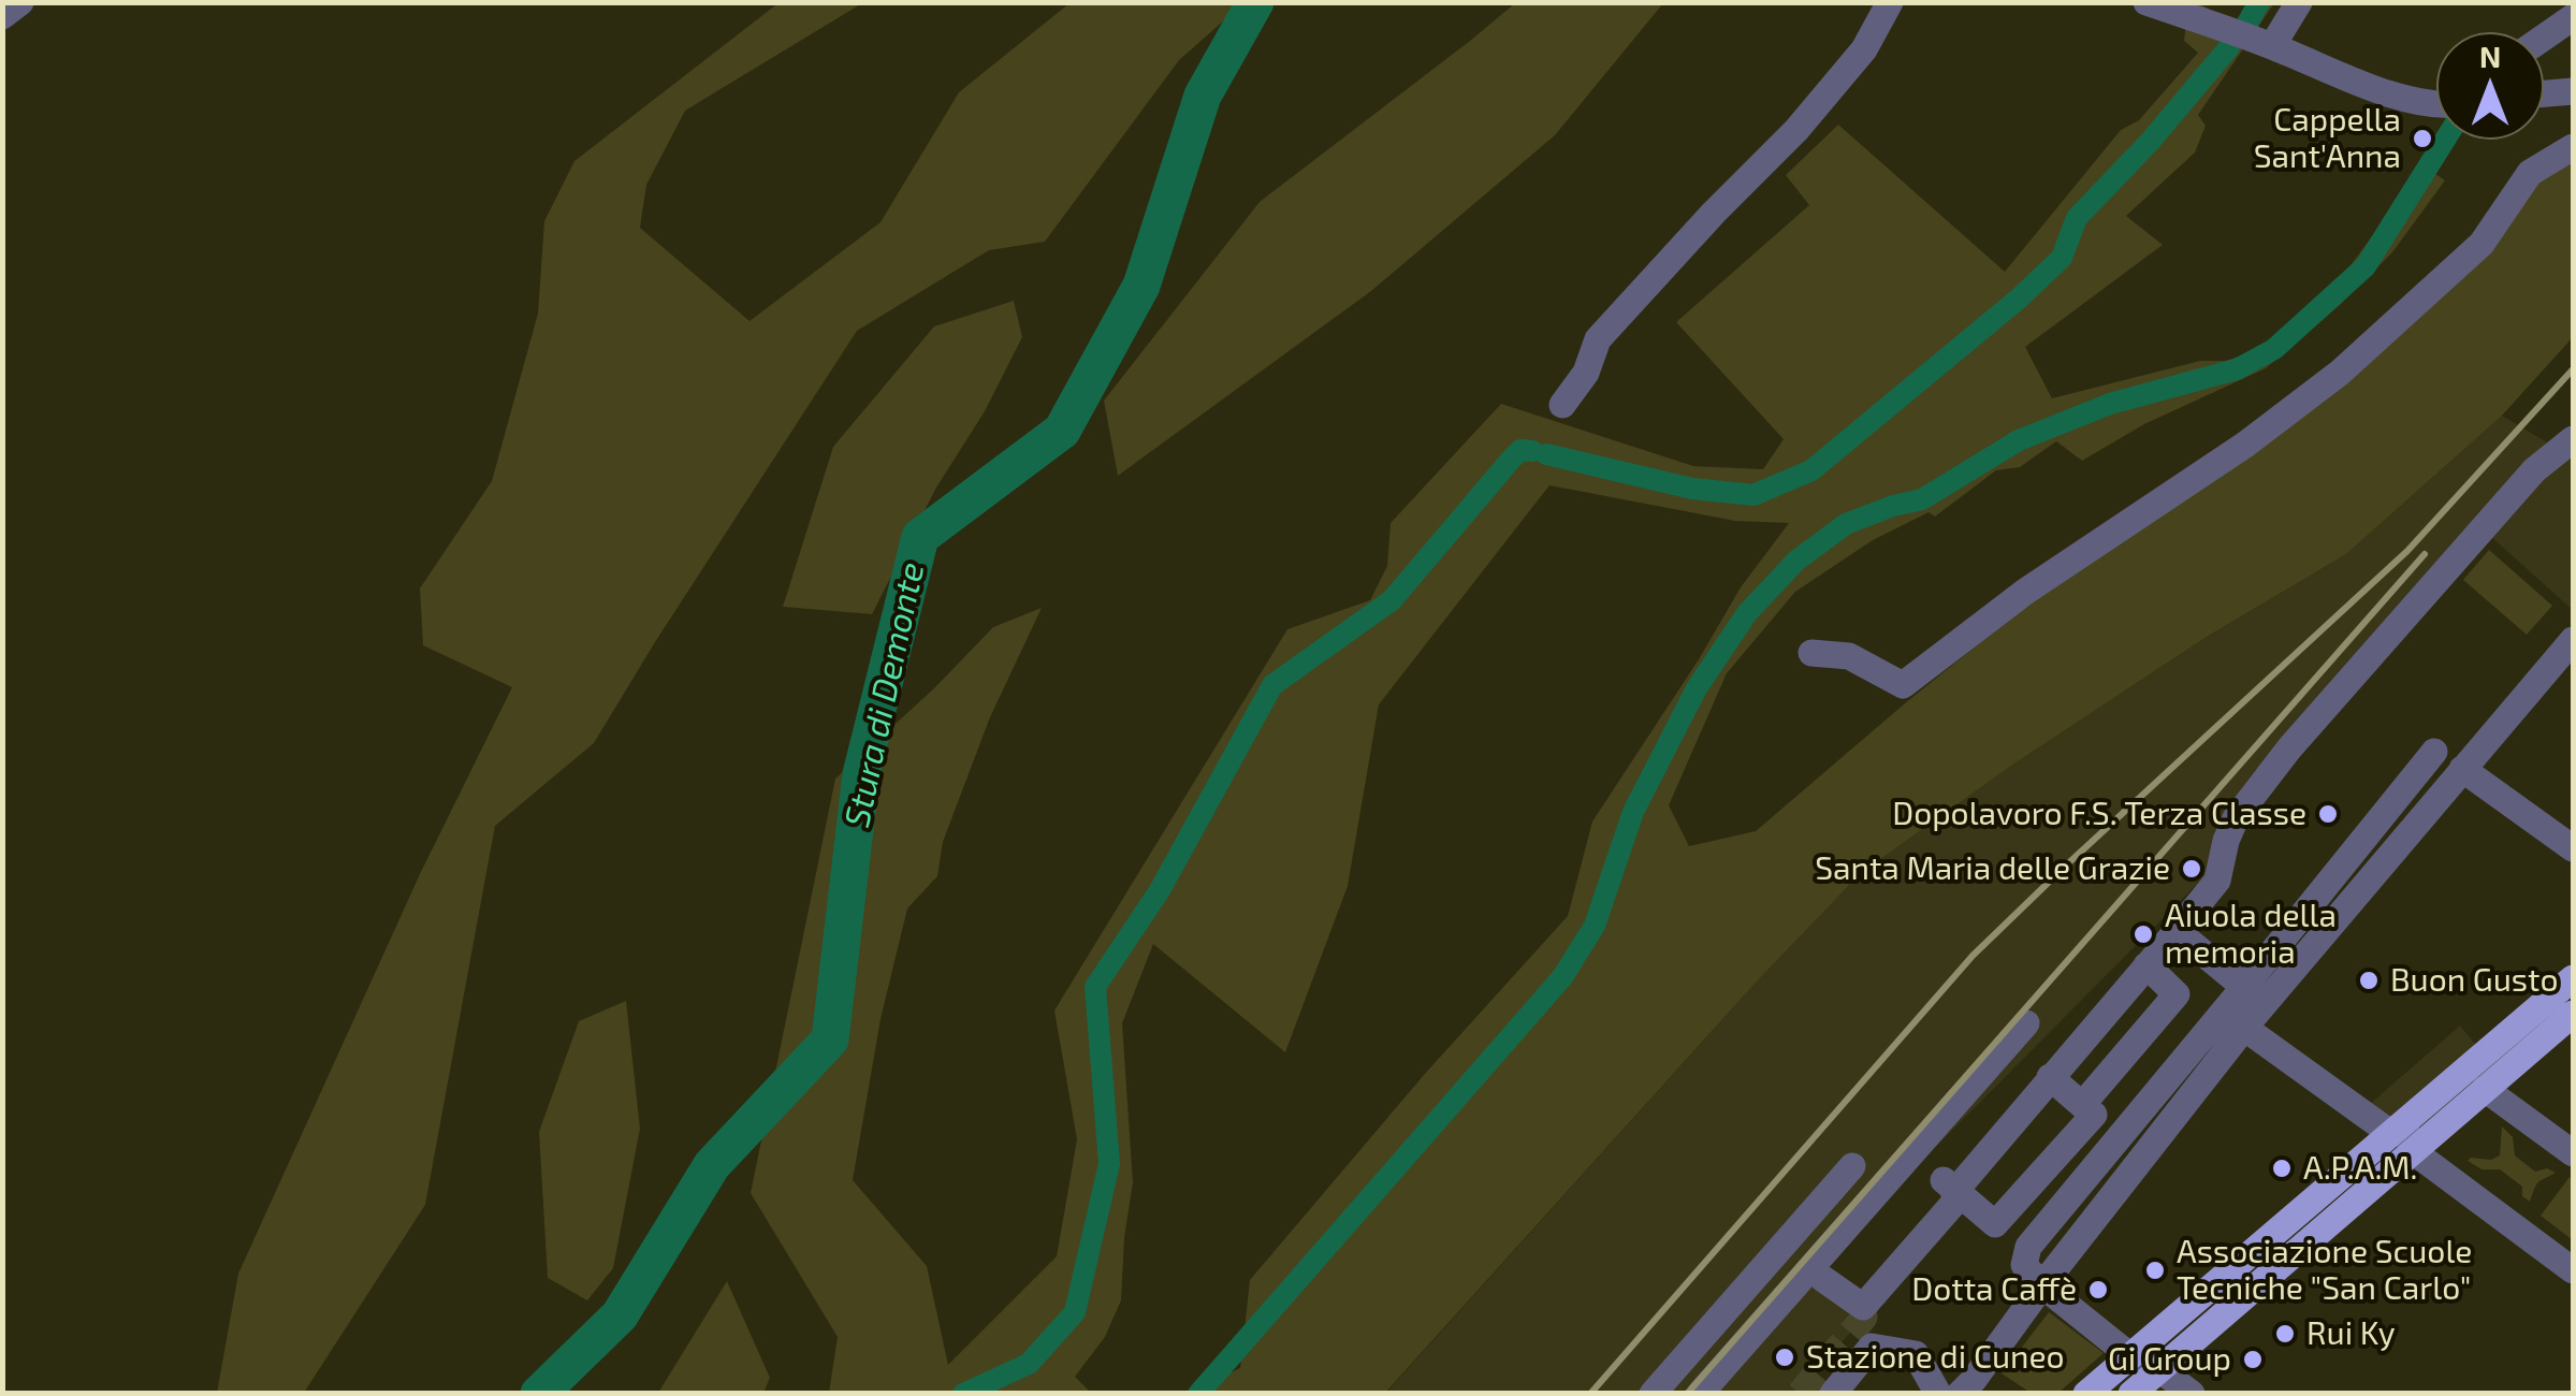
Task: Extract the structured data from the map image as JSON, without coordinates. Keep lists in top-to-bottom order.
{
  "water": ["Stura di Demonte"],
  "places": [
    "Cappella Sant'Anna",
    "Dopolavoro F.S. Terza Classe",
    "Santa Maria delle Grazie",
    "Aiuola della memoria",
    "Buon Gusto",
    "A.P.A.M.",
    "Associazione Scuole Tecniche \"San Carlo\"",
    "Dotta Caffè",
    "Rui Ky",
    "Stazione di Cuneo",
    "Gi Group"
  ],
  "north": "top"
}
